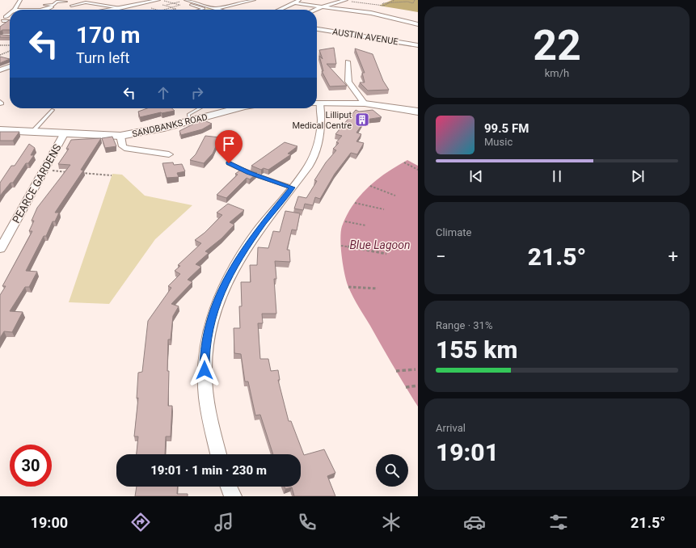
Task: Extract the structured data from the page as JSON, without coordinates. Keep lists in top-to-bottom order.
{
  "streets": {
    "main road": ["SANDBANKS ROAD"],
    "street": ["AUSTIN AVENUE", "PEARCE GARDENS"]
  },
  "crossings": [
    ["SANDBANKS ROAD", "PEARCE GARDENS"]
  ],
  "water": ["Blue Lagoon"],
  "places": {
    "building": ["Lilliput Medical Centre"]
  },
  "page": {
    "tile": [
      ["22", "km/h"],
      "Climate",
      ["Range · 31%", "155 km"],
      ["Arrival", "19:01"]
    ],
    "turn": ["170 m", "Turn left"],
    "song": ["99.5 FM", "Music"],
    "heat": ["−", "21.5°", "+"],
    "limit": "30",
    "trip": "19:01 · 1 min · 230 m",
    "tabs": ["19:00", "21.5°"]
  }
}
